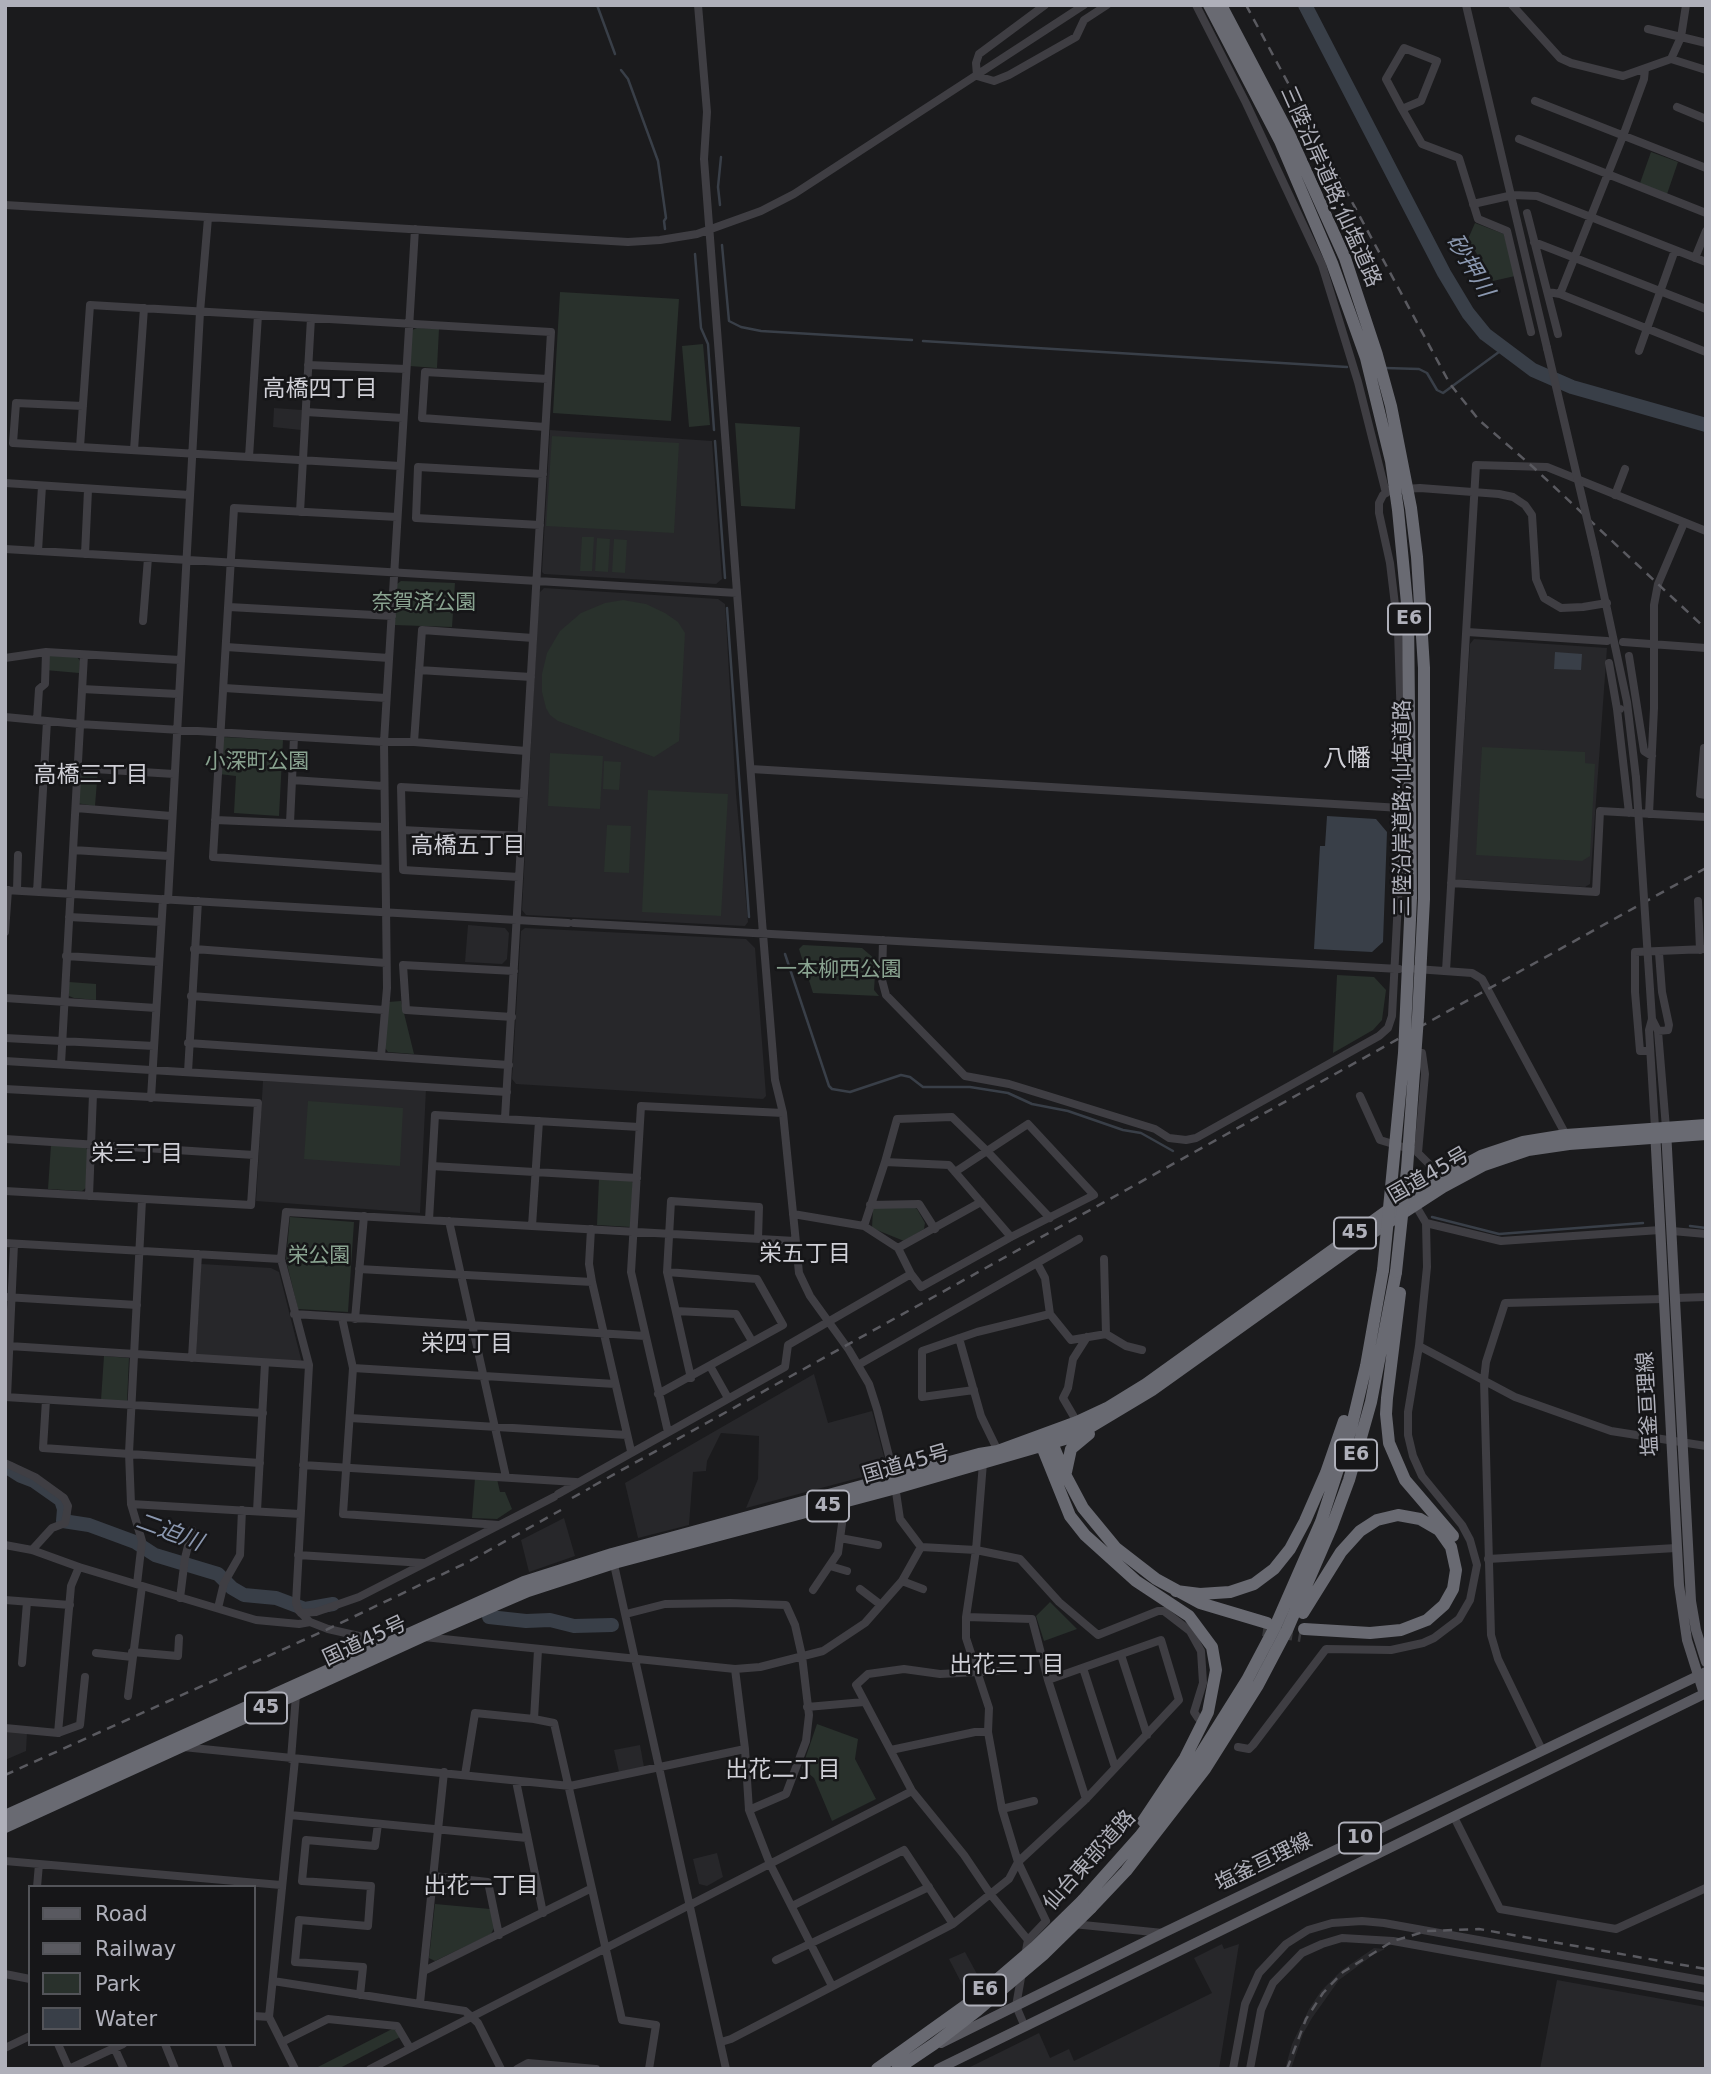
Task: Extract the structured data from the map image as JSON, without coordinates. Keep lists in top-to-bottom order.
{
  "streets": {
    "highway": [
      "三陸沿岸道路;仙塩道路",
      "E6",
      "国道45号",
      "45",
      "仙台東部道路"
    ],
    "main road": ["塩釜亘理線", "10"]
  },
  "crossings": [
    ["三陸沿岸道路;仙塩道路", "仙台東部道路"],
    ["国道45号", "塩釜亘理線"]
  ],
  "districts": [
    "高橋四丁目",
    "八幡",
    "高橋三丁目",
    "高橋五丁目",
    "栄三丁目",
    "栄五丁目",
    "栄四丁目",
    "出花三丁目",
    "出花二丁目",
    "出花一丁目"
  ],
  "water": ["砂押川", "二迫川"],
  "parks": [
    "奈賀済公園",
    "小深町公園",
    "一本柳西公園",
    "栄公園"
  ],
  "legend": [
    "Road",
    "Railway",
    "Park",
    "Water"
  ]
}
